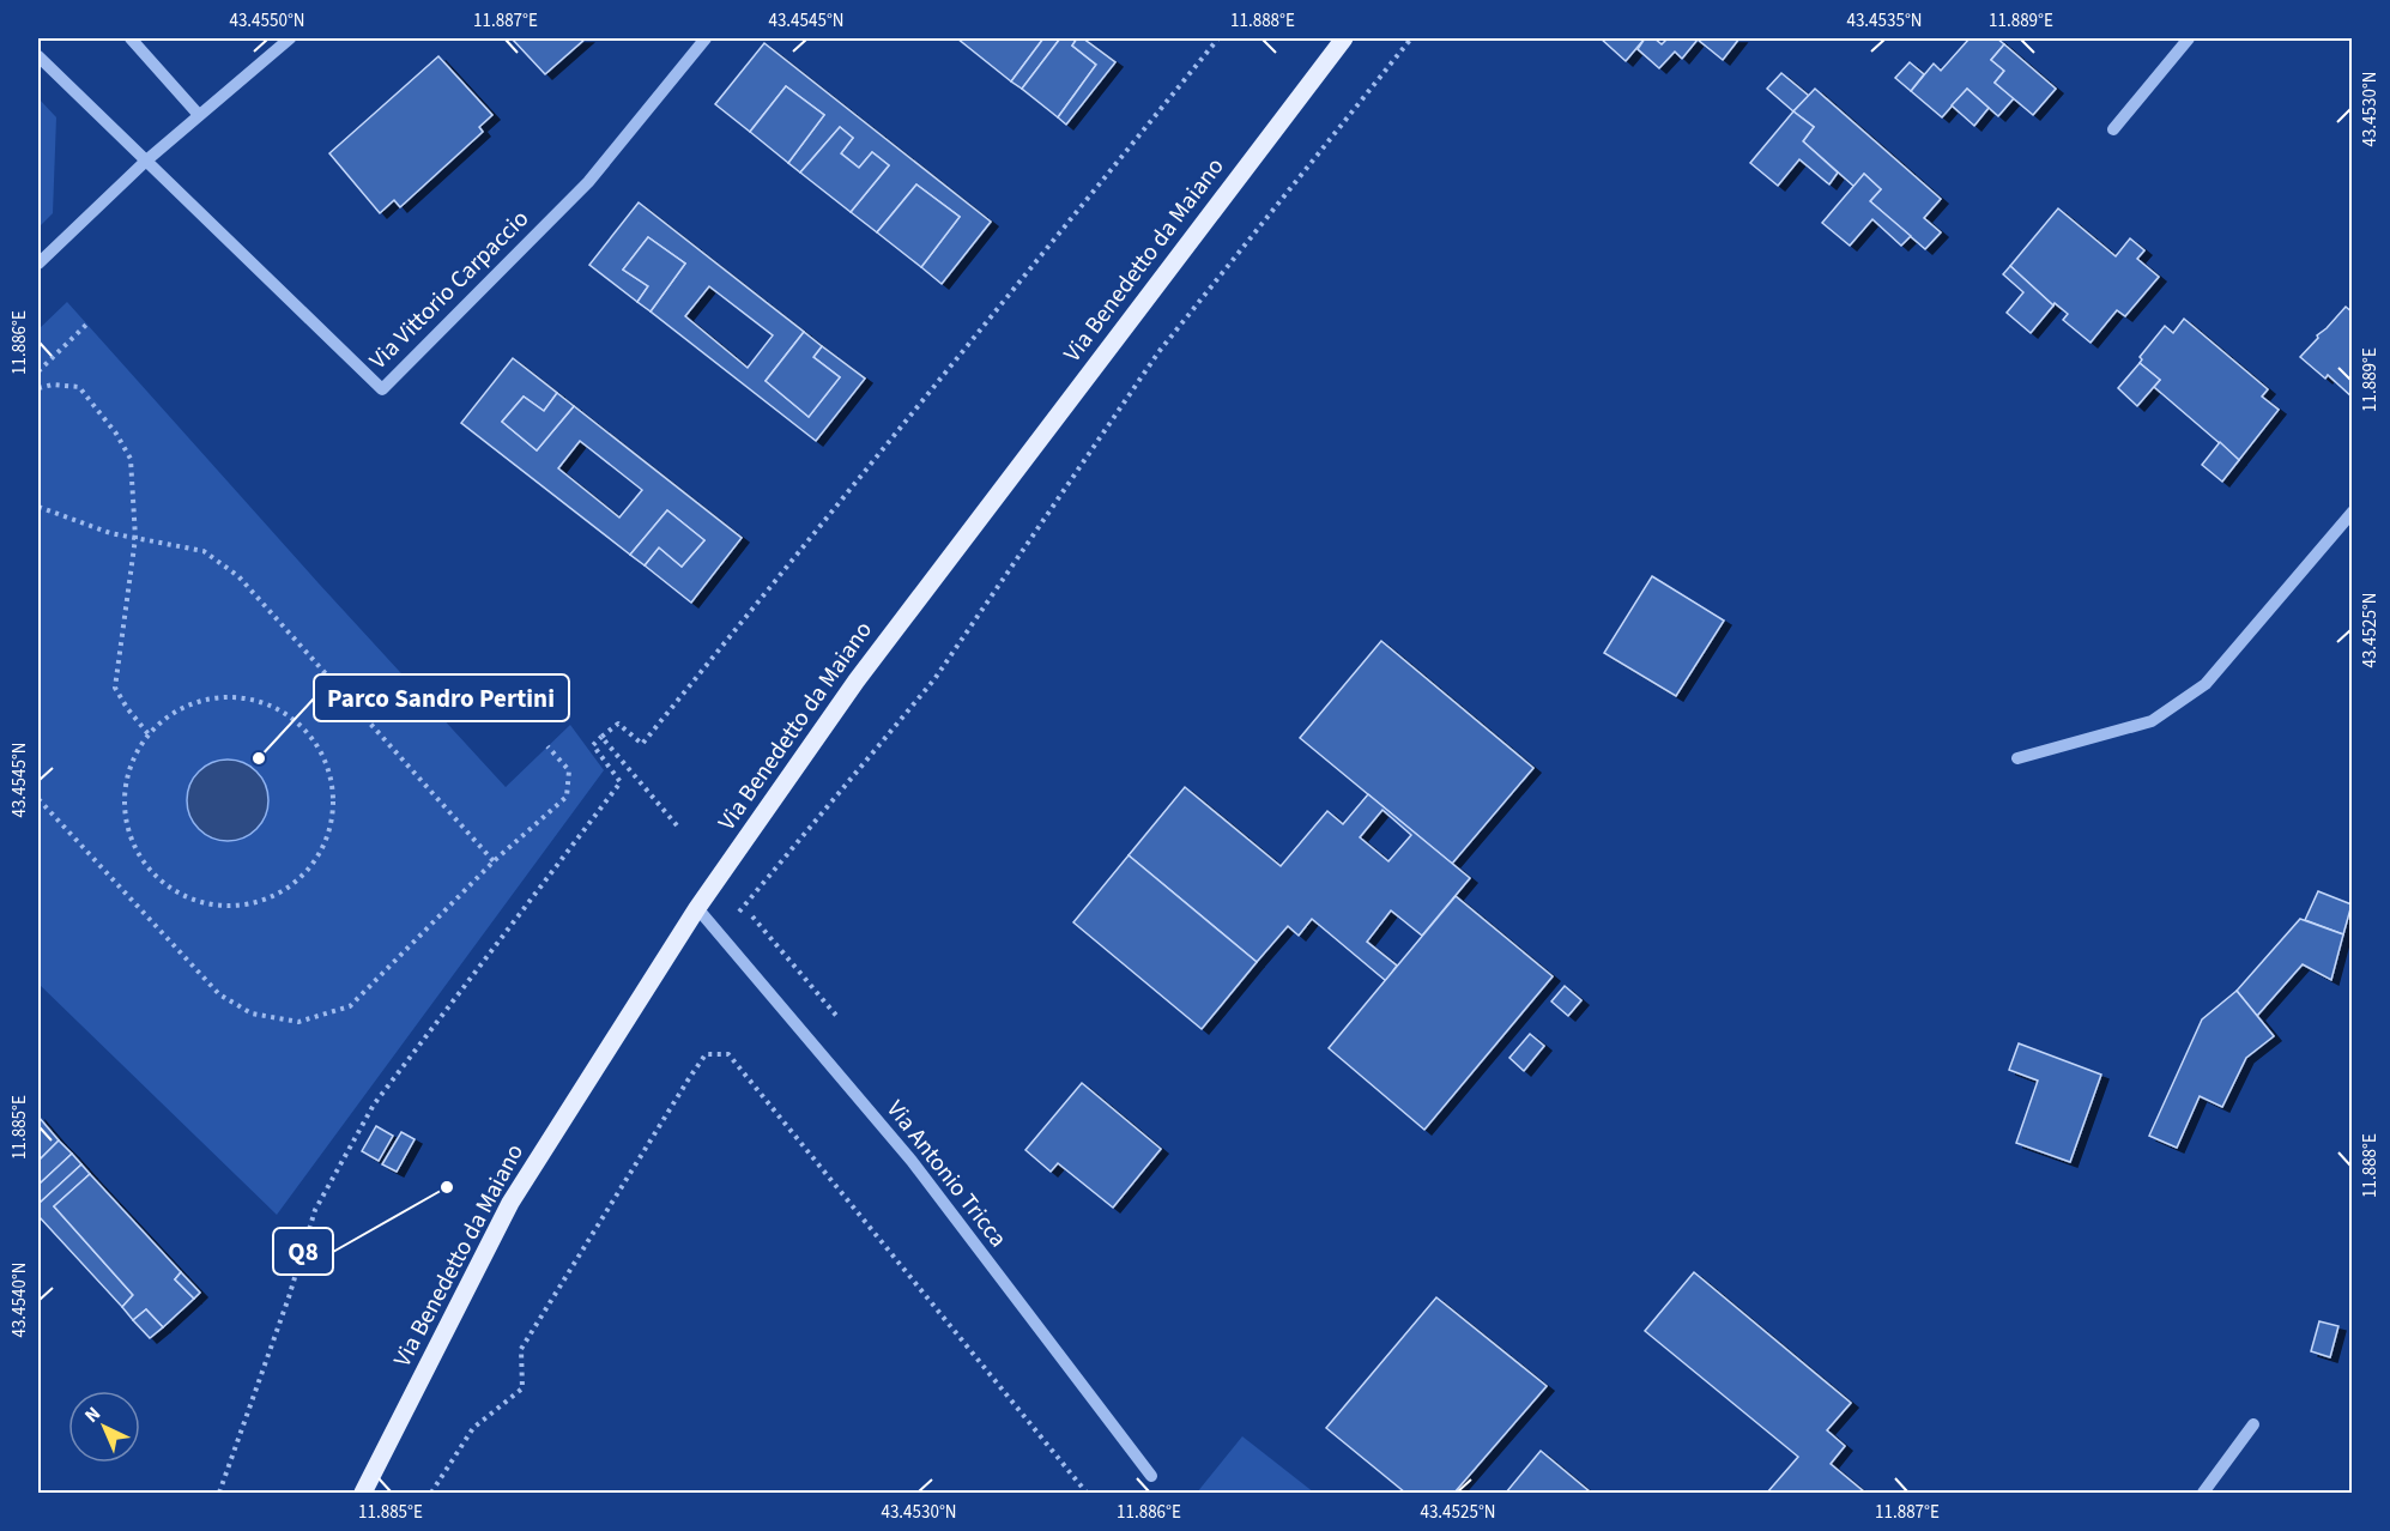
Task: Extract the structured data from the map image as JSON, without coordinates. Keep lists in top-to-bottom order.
{
  "streets": {
    "main road": ["Via Benedetto da Maiano"],
    "street": ["Via Vittorio Carpaccio", "Via Antonio Tricca"]
  },
  "crossings": [
    ["Via Benedetto da Maiano", "Via Antonio Tricca"]
  ],
  "places": ["Parco Sandro Pertini", "Q8"],
  "north": "top left",
  "coordinates": [
    "43.4550°N",
    "11.887°E",
    "43.4545°N",
    "11.888°E",
    "43.4535°N",
    "11.889°E",
    "43.4530°N",
    "11.886°E",
    "43.4525°N",
    "11.885°E",
    "43.4540°N"
  ]
}
